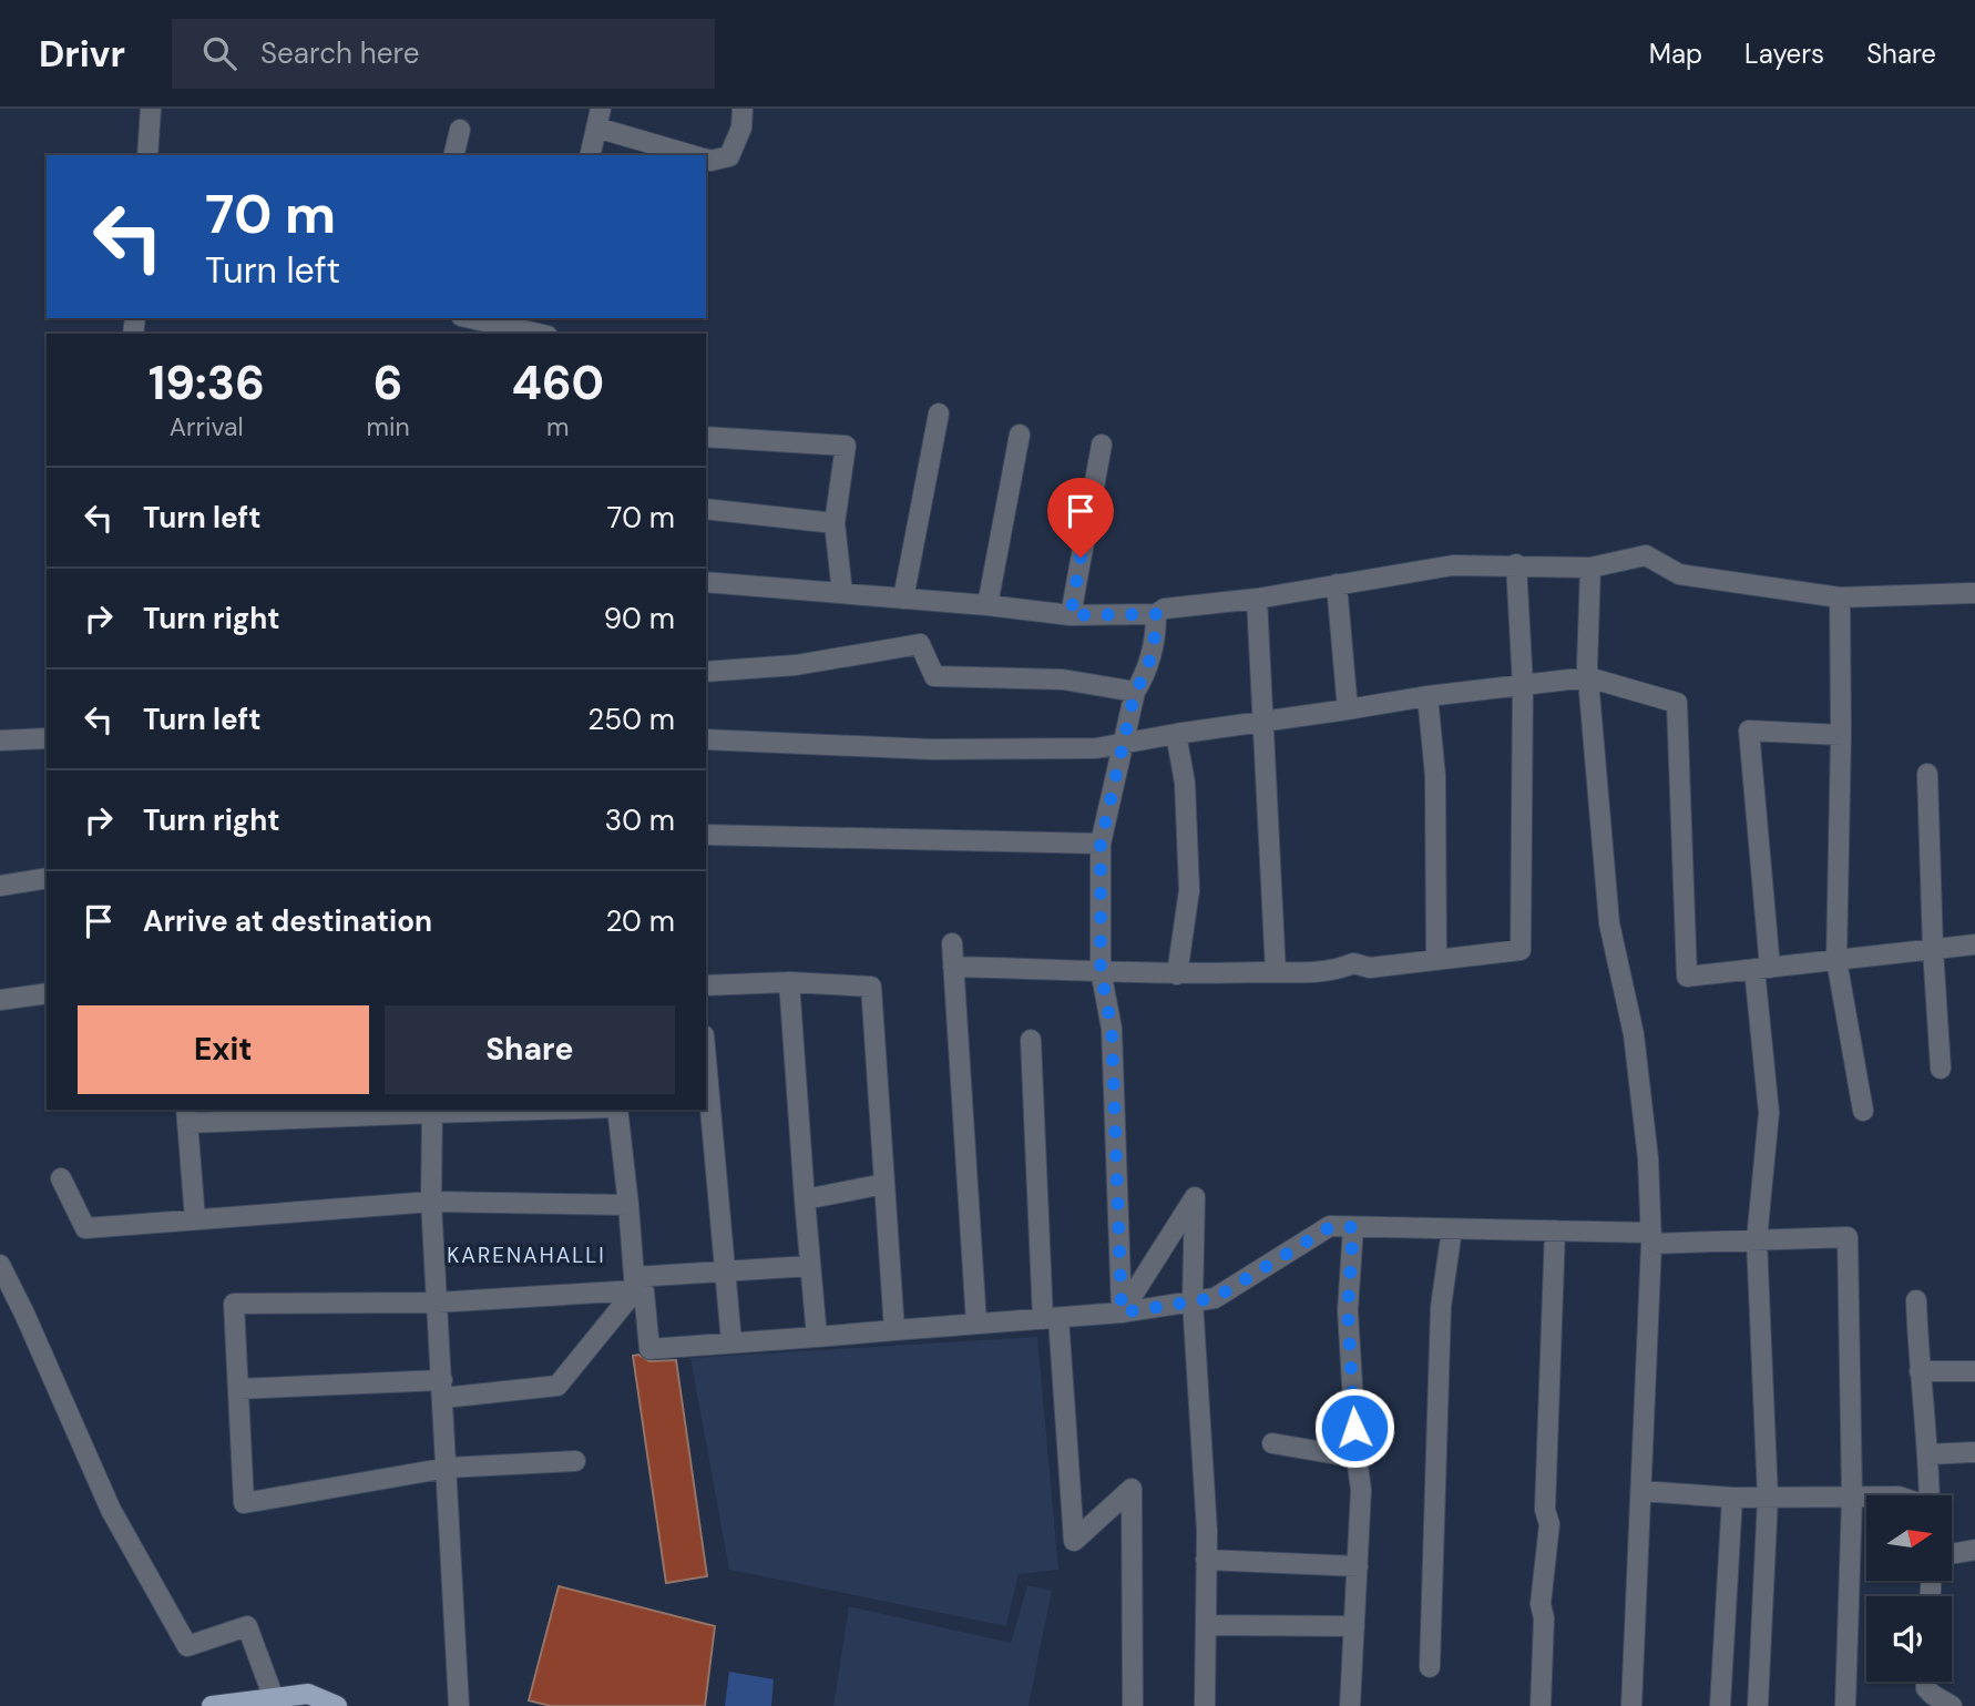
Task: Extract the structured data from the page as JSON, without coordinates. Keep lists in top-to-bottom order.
{
  "districts": ["KARENAHALLI"],
  "north": "right",
  "page": {
    "header": "Drivr",
    "search": "Search here",
    "nav": ["Map", "Layers", "Share"],
    "turn": ["70 m", "Turn left"],
    "eta": [
      "19:36",
      "Arrival",
      "6",
      "min",
      "460",
      "m"
    ],
    "list": [
      {
        "name": "Turn left",
        "value": "70 m"
      },
      {
        "name": "Turn right",
        "value": "90 m"
      },
      {
        "name": "Turn left",
        "value": "250 m"
      },
      {
        "name": "Turn right",
        "value": "30 m"
      },
      {
        "name": "Arrive at destination",
        "value": "20 m"
      }
    ],
    "buttons": ["Exit", "Share"]
  }
}
